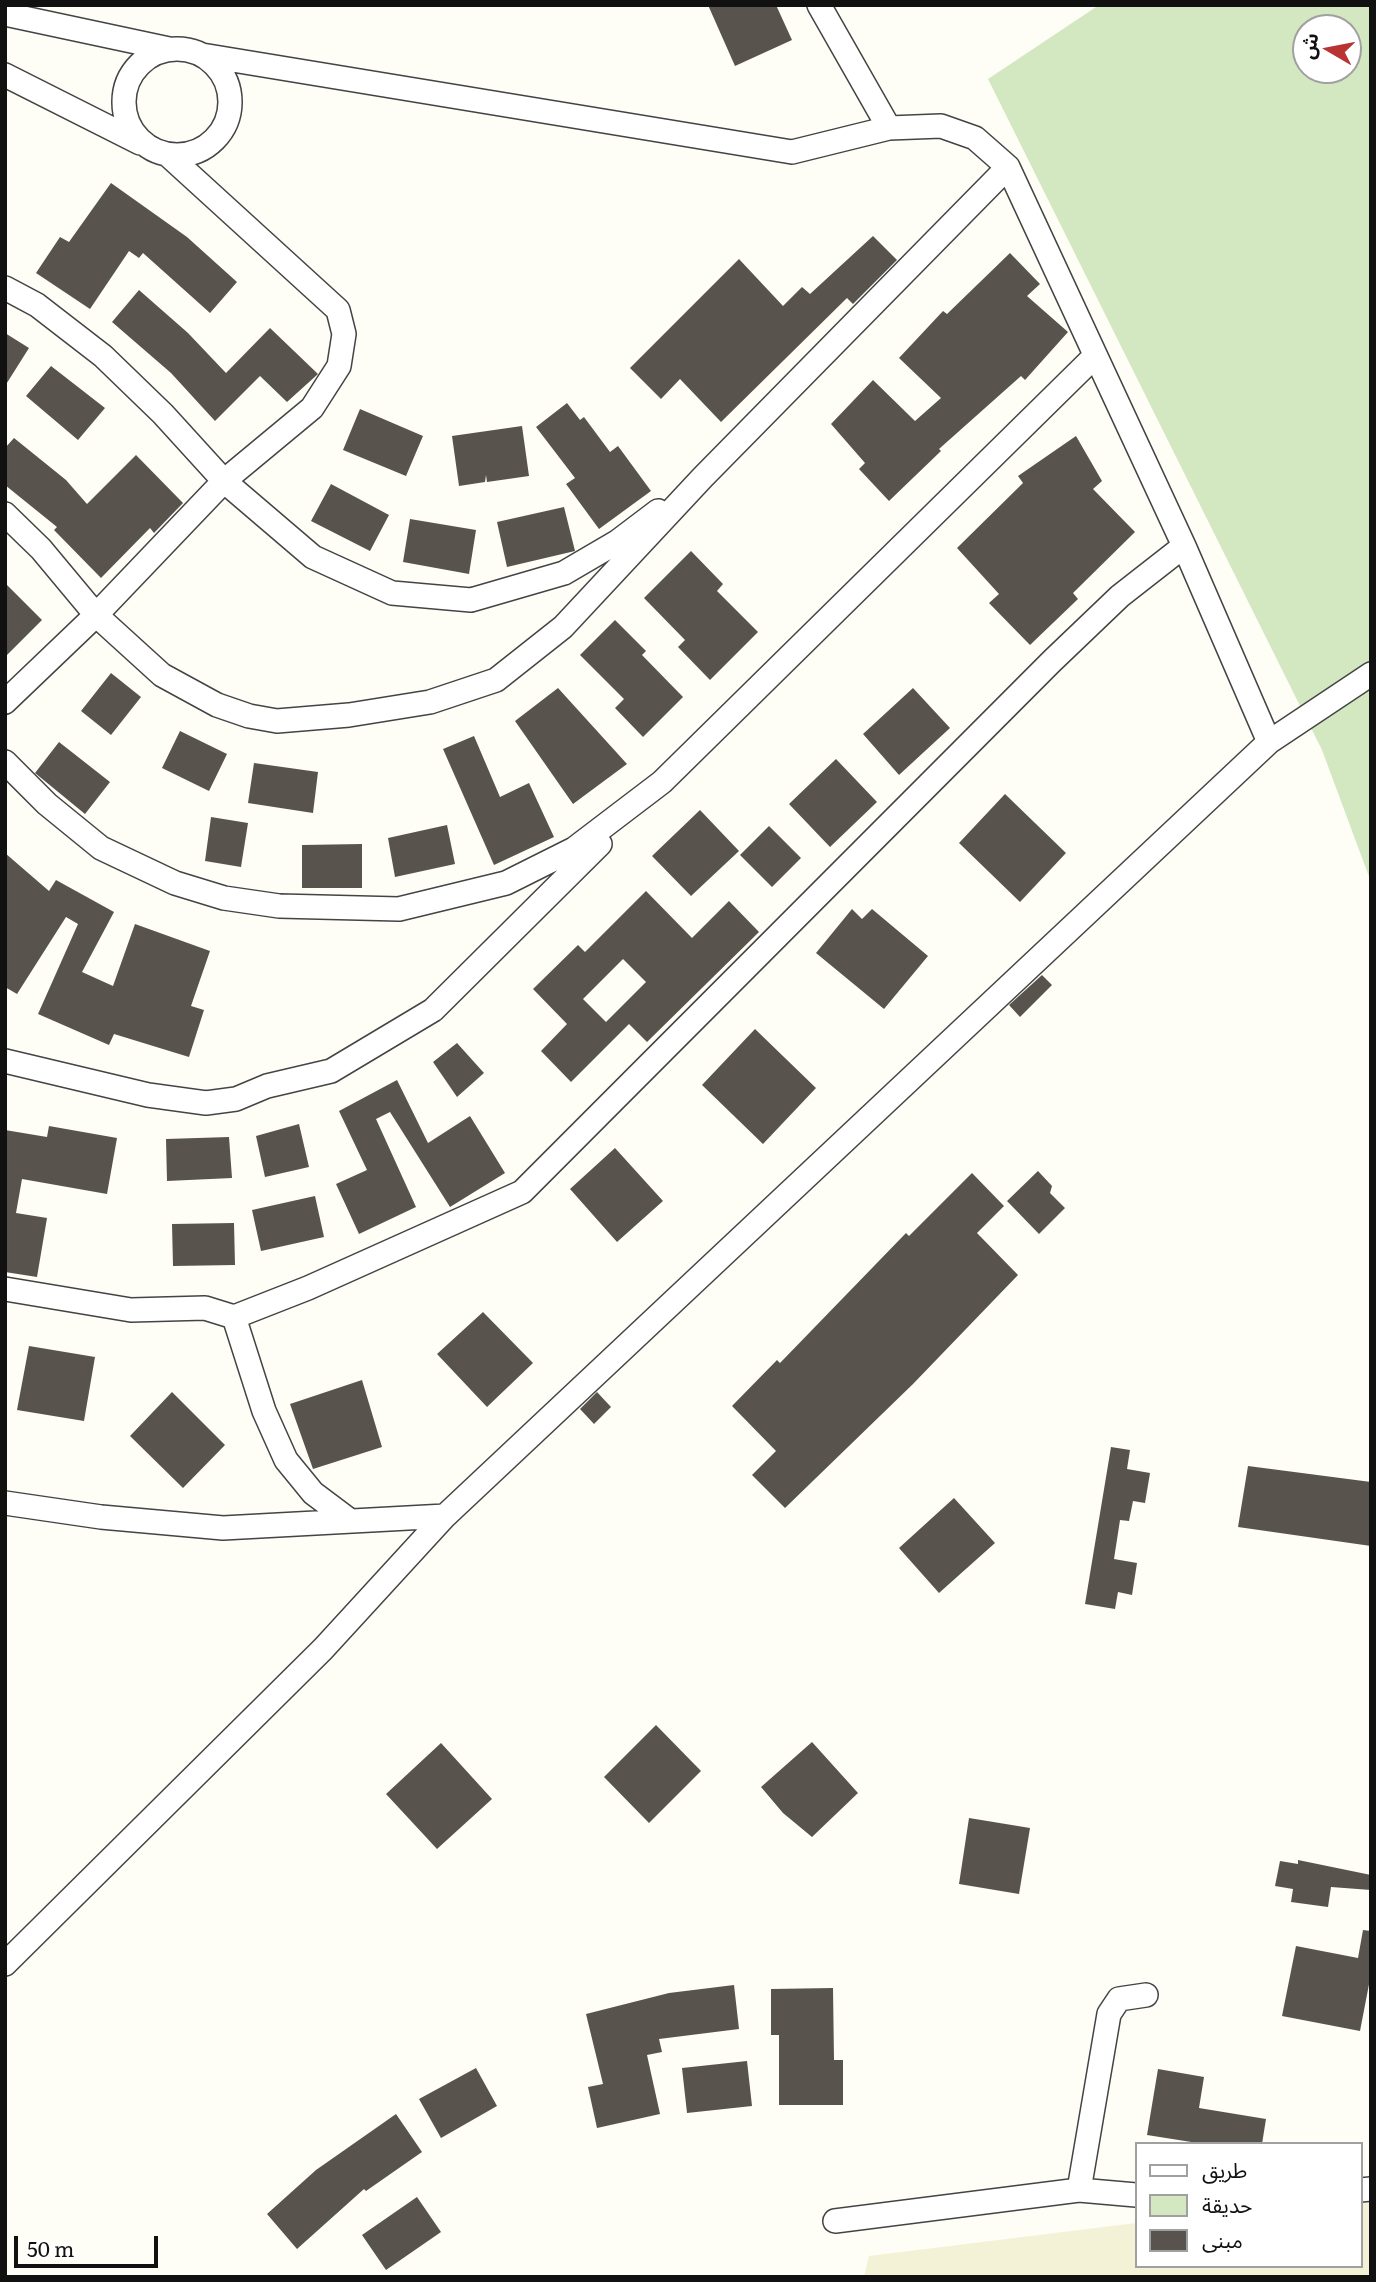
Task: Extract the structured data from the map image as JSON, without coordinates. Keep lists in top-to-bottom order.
{
  "legend": ["طريق", "حديقة", "مبنى"],
  "scale_bar": "50 m",
  "north": "left"
}
